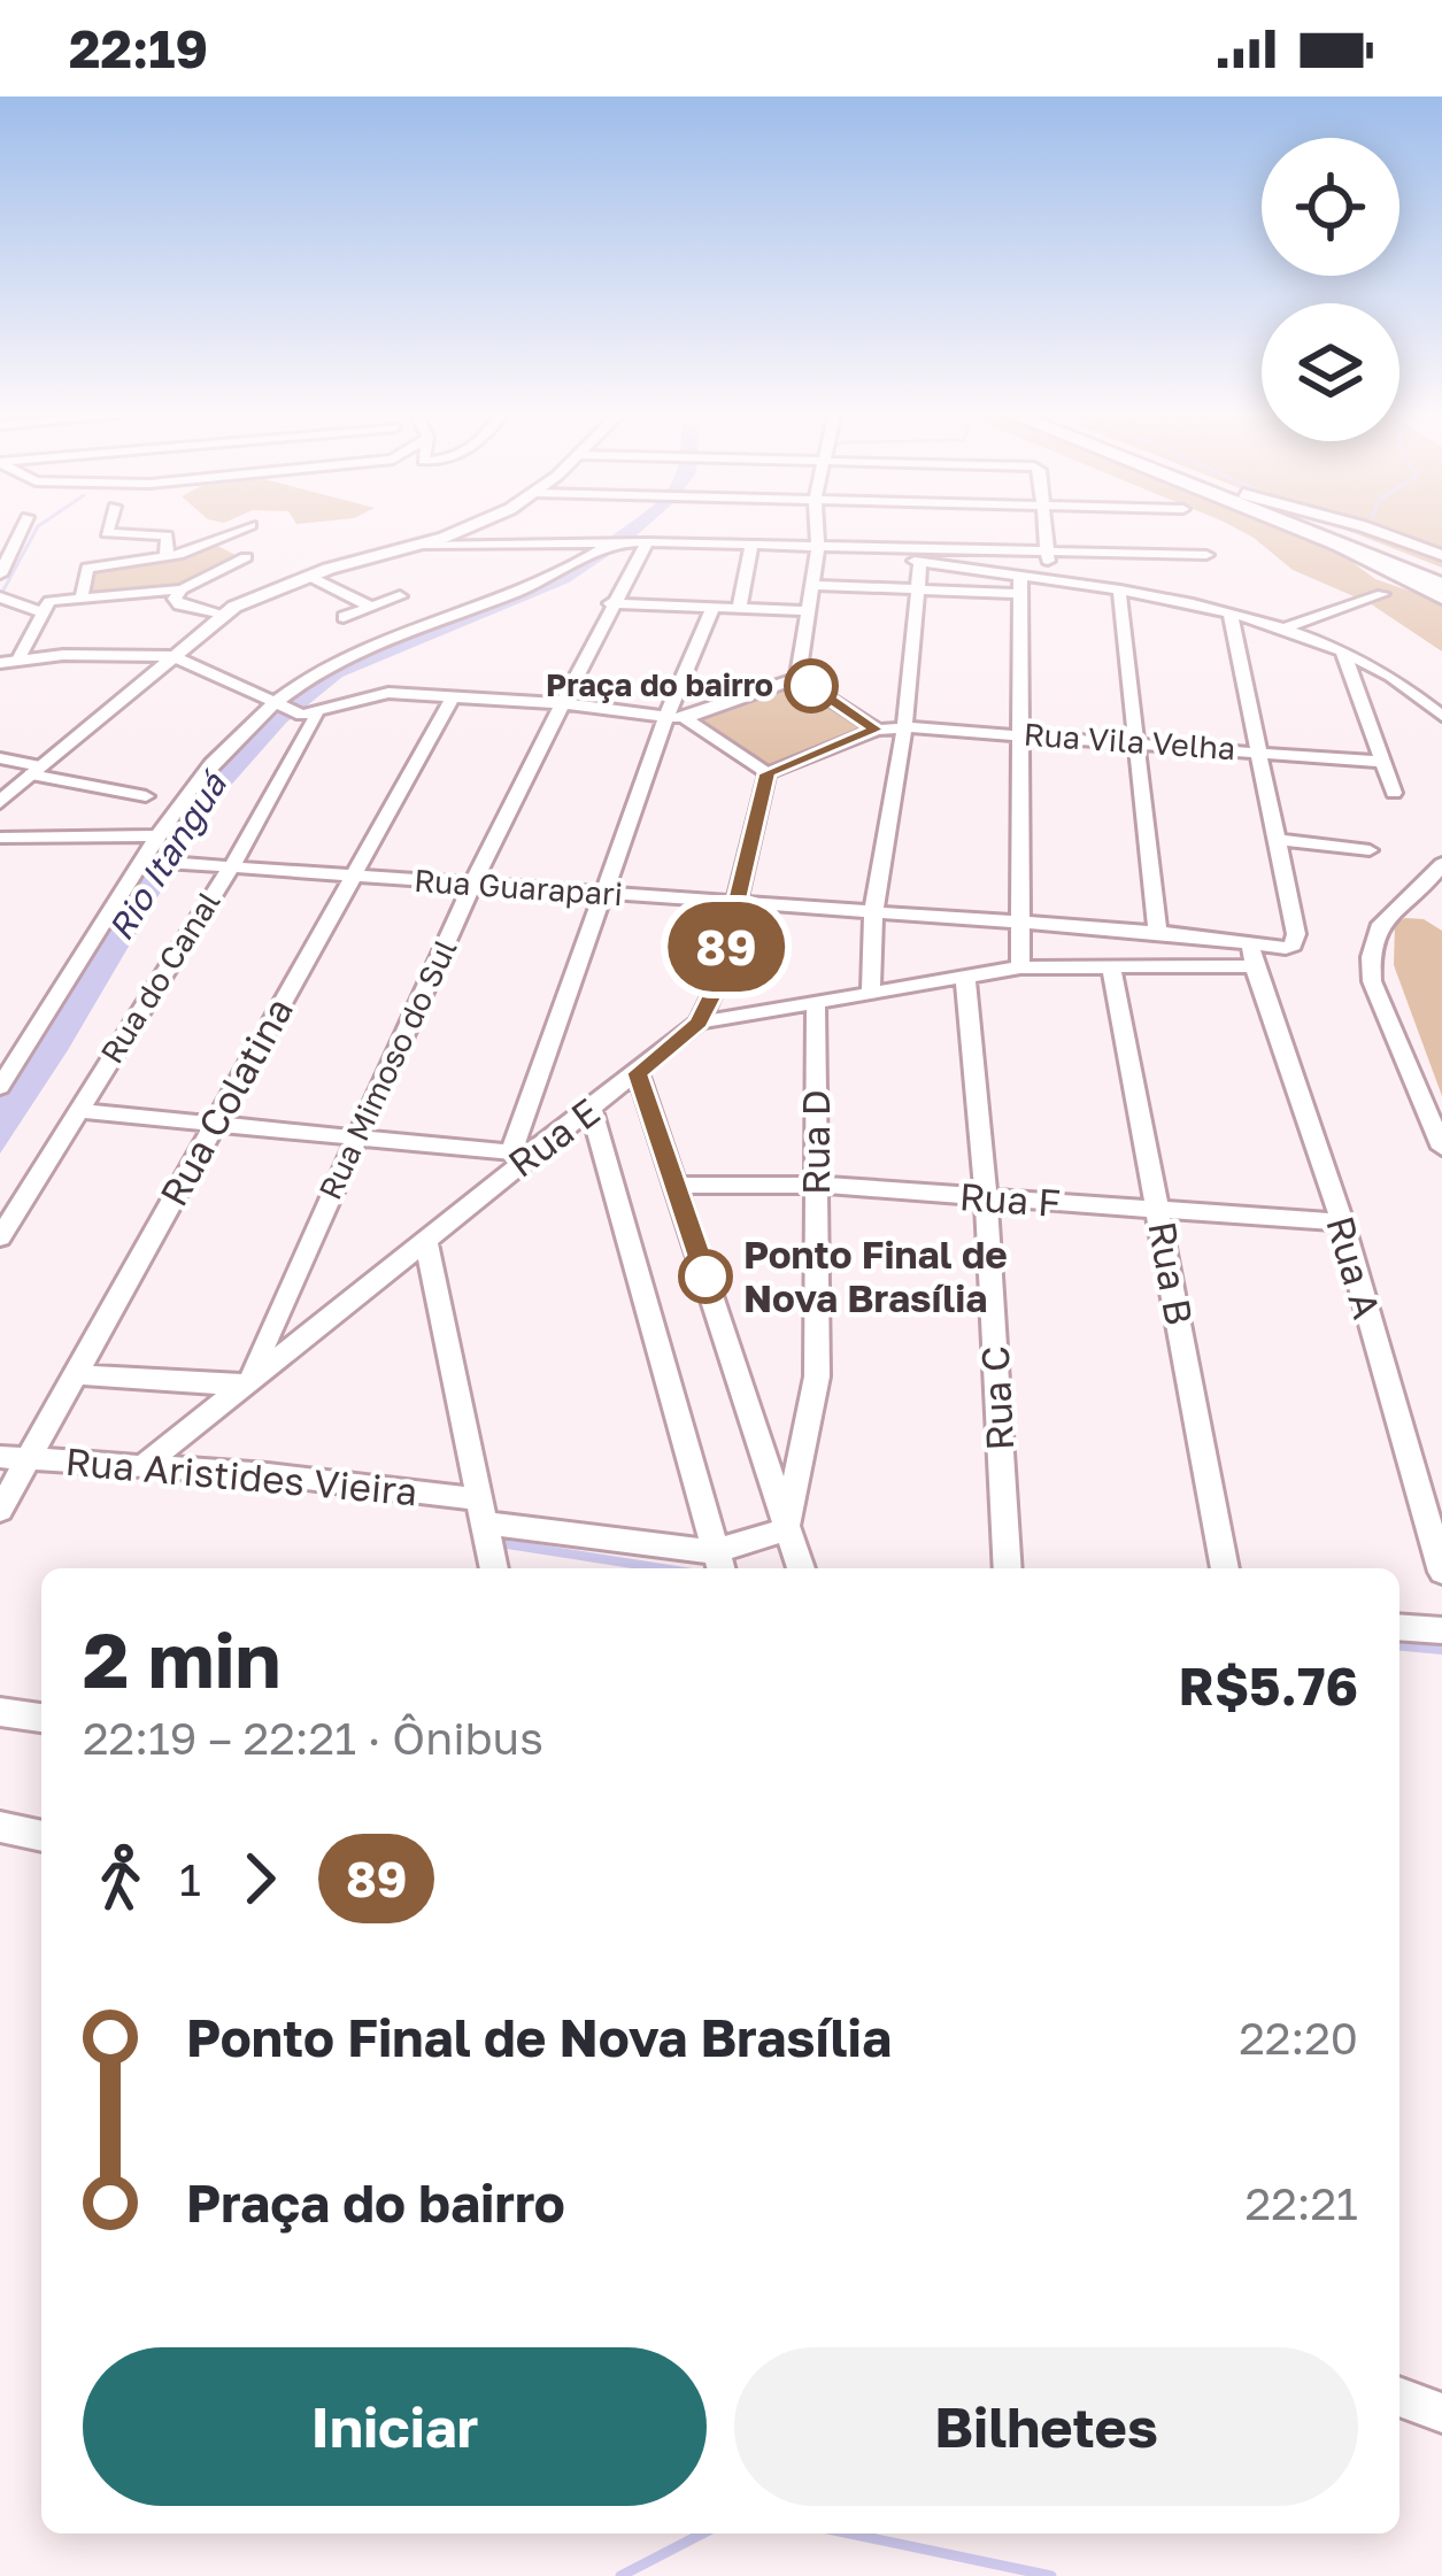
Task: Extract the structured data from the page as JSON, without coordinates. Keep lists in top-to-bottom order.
{
  "streets": {
    "street": [
      "Rua Vila Velha",
      "Rua Guarapari",
      "Rua do Canal",
      "Rua Mimoso do Sul",
      "Rua Colatina",
      "Rua E",
      "Rua D",
      "Rua F",
      "Rua A",
      "Rua B",
      "Rua C",
      "Rua Aristides Vieira"
    ]
  },
  "crossings": [
    ["Rua Guarapari", "Rua do Canal"],
    ["Rua Guarapari", "Rua Mimoso do Sul"],
    ["Rua Guarapari", "Rua Colatina"],
    ["Rua Guarapari", "Rua E"],
    ["Rua Guarapari", "Rua A"],
    ["Rua Mimoso do Sul", "Rua E"],
    ["Rua Colatina", "Rua Aristides Vieira"],
    ["Rua E", "Rua D"],
    ["Rua E", "Rua A"],
    ["Rua E", "Rua B"],
    ["Rua E", "Rua C"],
    ["Rua E", "Rua Aristides Vieira"],
    ["Rua D", "Rua F"],
    ["Rua F", "Rua A"],
    ["Rua F", "Rua B"],
    ["Rua F", "Rua C"]
  ],
  "water": ["Rio Itanguá"],
  "places": ["Praça do bairro", "Ponto Final de Nova Brasília"],
  "lines": ["bus line 89"],
  "page": {
    "status": "22:19",
    "on_map": "89",
    "heading": ["2 min", "22:19 – 22:21 · Ônibus", "R$5.76"],
    "legs": ["1", "89"],
    "list": [
      {
        "name": "Ponto Final de Nova Brasília",
        "value": "22:20"
      },
      {
        "name": "Praça do bairro",
        "value": "22:21"
      }
    ],
    "buttons": ["Iniciar", "Bilhetes"]
  }
}
